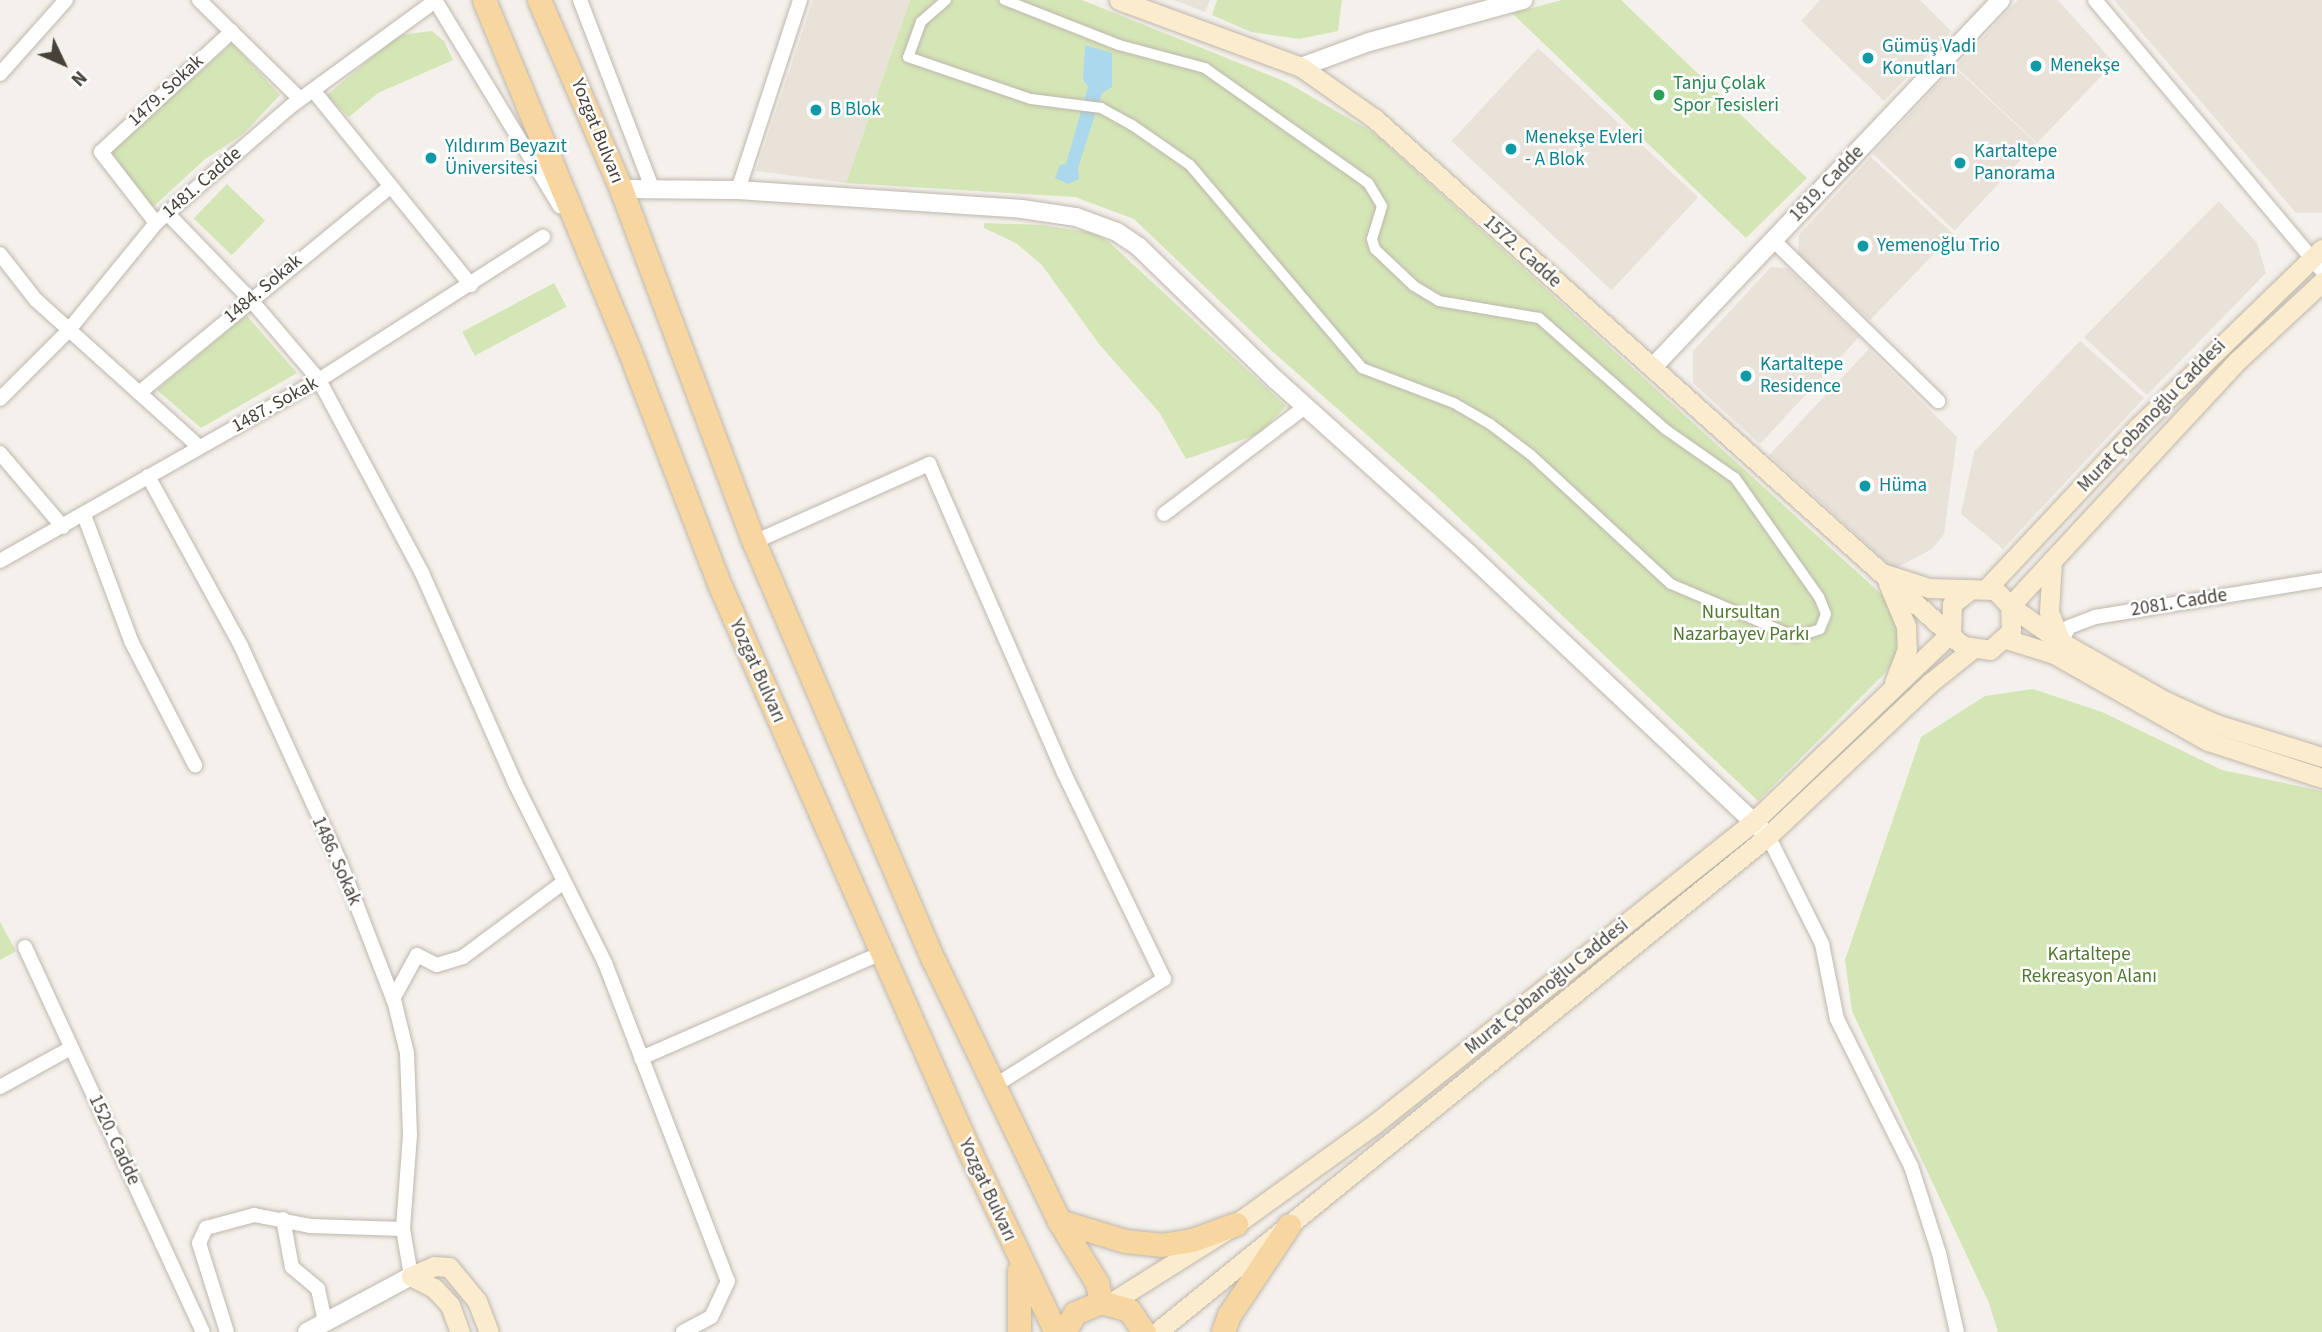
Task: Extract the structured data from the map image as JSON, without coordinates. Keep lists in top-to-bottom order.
{
  "streets": {
    "main road": ["Yozgat Bulvarı", "1572. Cadde", "Murat Çobanoğlu Caddesi"],
    "street": [
      "1479. Sokak",
      "1481. Cadde",
      "1819. Cadde",
      "1484. Sokak",
      "1487. Sokak",
      "2081. Cadde",
      "1486. Sokak",
      "1520. Cadde"
    ]
  },
  "crossings": [
    ["1479. Sokak", "1481. Cadde"],
    ["Yozgat Bulvarı", "Murat Çobanoğlu Caddesi"],
    ["1819. Cadde", "1572. Cadde"],
    ["1572. Cadde", "Murat Çobanoğlu Caddesi"],
    ["1487. Sokak", "1486. Sokak"]
  ],
  "parks": ["Nursultan Nazarbayev Parkı", "Kartaltepe Rekreasyon Alanı"],
  "places": [
    "Gümüş Vadi Konutları",
    "Menekşe",
    "Tanju Çolak Spor Tesisleri",
    "B Blok",
    "Menekşe Evleri - A Blok",
    "Yıldırım Beyazıt Üniversitesi",
    "Kartaltepe Panorama",
    "Yemenoğlu Trio",
    "Kartaltepe Residence",
    "Hüma"
  ],
  "north": "bottom right"
}
